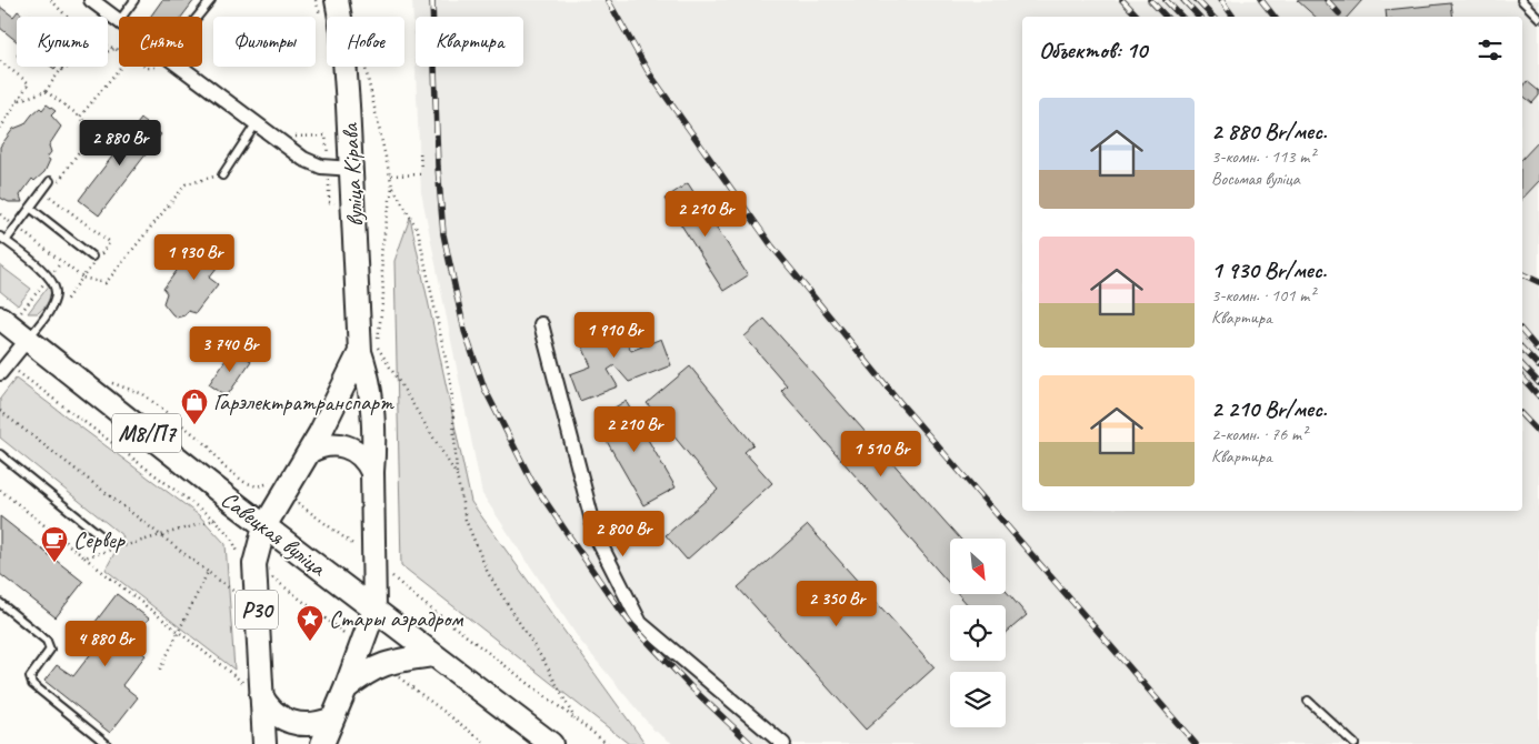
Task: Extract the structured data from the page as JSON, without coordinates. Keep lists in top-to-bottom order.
{
  "streets": {
    "main road": [
      "вуліца Кірава",
      "М8/П7",
      "Савецкая вуліца",
      "Р30"
    ]
  },
  "crossings": [
    ["вуліца Кірава", "Савецкая вуліца"],
    ["вуліца Кірава", "Р30"],
    ["Савецкая вуліца", "Р30"]
  ],
  "places": {
    "shop": ["Гарэлектратранспарт"],
    "cafe": ["Сервер"],
    "place": ["Стары аэрадром"]
  },
  "north": "bottom right",
  "page": {
    "chip": [
      "Купить",
      "Снять",
      "Фильтры",
      "Новое",
      "Квартира"
    ],
    "heading": "Объектов: 10",
    "list": [
      {
        "name": "2 880 Br/мес.",
        "note": "3-комн. · 113 m² · Восьмая вуліца"
      },
      {
        "name": "1 930 Br/мес.",
        "note": "3-комн. · 101 m² · Квартира"
      },
      {
        "name": "2 210 Br/мес.",
        "note": "2-комн. · 76 m² · Квартира"
      }
    ],
    "price": [
      "2 880 Br",
      "2 210 Br",
      "1 930 Br",
      "1 910 Br",
      "3 740 Br",
      "2 210 Br",
      "1 510 Br",
      "2 800 Br",
      "2 350 Br",
      "4 880 Br"
    ]
  }
}
